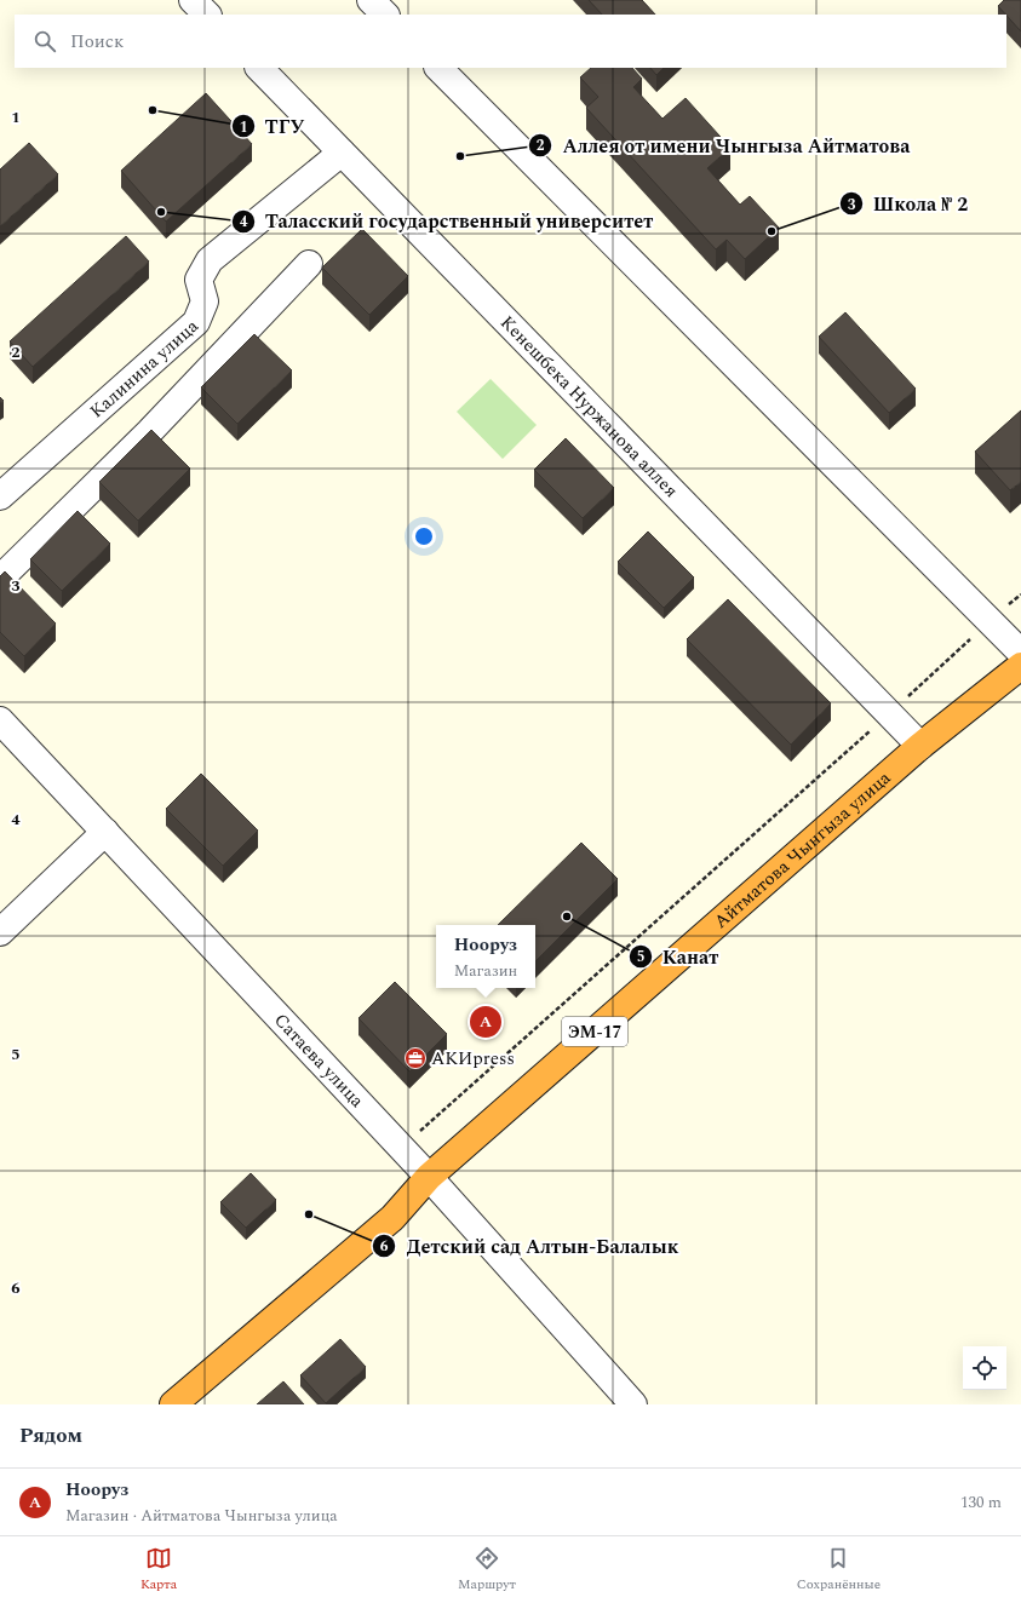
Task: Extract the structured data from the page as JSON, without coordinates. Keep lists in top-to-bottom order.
{
  "streets": {
    "highway": ["Айтматова Чынгыза улица", "ЭМ-17"],
    "street": ["Калинина улица", "Кенешбека Нуржанова аллея", "Сатаева улица"]
  },
  "crossings": [
    ["Калинина улица", "Кенешбека Нуржанова аллея"],
    ["Кенешбека Нуржанова аллея", "Айтматова Чынгыза улица"],
    ["Айтматова Чынгыза улица", "Сатаева улица"]
  ],
  "places": {
    "other": [
      "ТГУ",
      "Аллея от имени Чынгыза Айтматова",
      "Таласский государственный университет",
      "Школа № 2",
      "Канат",
      "Детский сад Алтын-Балалык"
    ],
    "office": ["АКИpress"]
  },
  "page": {
    "search": "Поиск",
    "popup": ["Нооруз", "Магазин"],
    "pins": "A",
    "heading": "Рядом",
    "list": [
      {
        "mark": "A",
        "name": "Нооруз",
        "note": "Магазин · Айтматова Чынгыза улица",
        "value": "130 m"
      }
    ],
    "nav": ["Карта", "Маршрут", "Сохранённые"]
  },
  "grid": {
    "rows": [
      "1",
      "2",
      "3",
      "4",
      "5",
      "6"
    ]
  }
}
